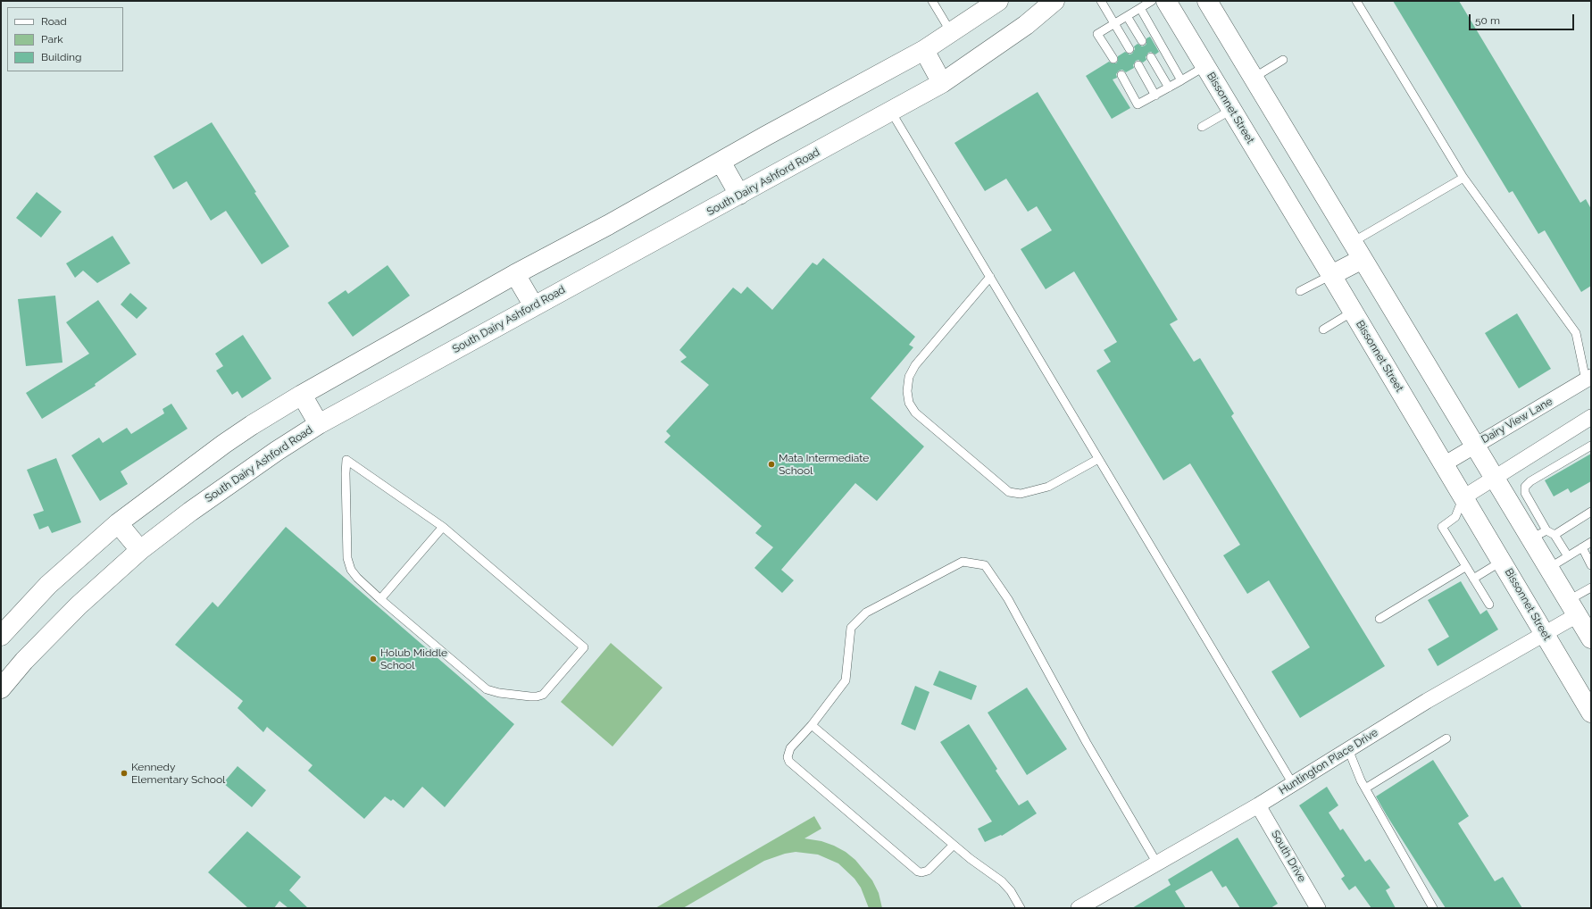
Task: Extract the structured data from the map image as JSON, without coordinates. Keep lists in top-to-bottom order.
{
  "streets": {
    "main road": ["Bissonnet Street", "South Dairy Ashford Road"],
    "street": ["Dairy View Lane", "Huntington Place Drive", "South Drive"]
  },
  "crossings": [
    ["Bissonnet Street", "Dairy View Lane"],
    ["Bissonnet Street", "Huntington Place Drive"],
    ["Huntington Place Drive", "South Drive"]
  ],
  "places": ["Mata Intermediate School", "Holub Middle School", "Kennedy Elementary School"],
  "legend": ["Road", "Park", "Building"],
  "scale_bar": "50 m"
}
